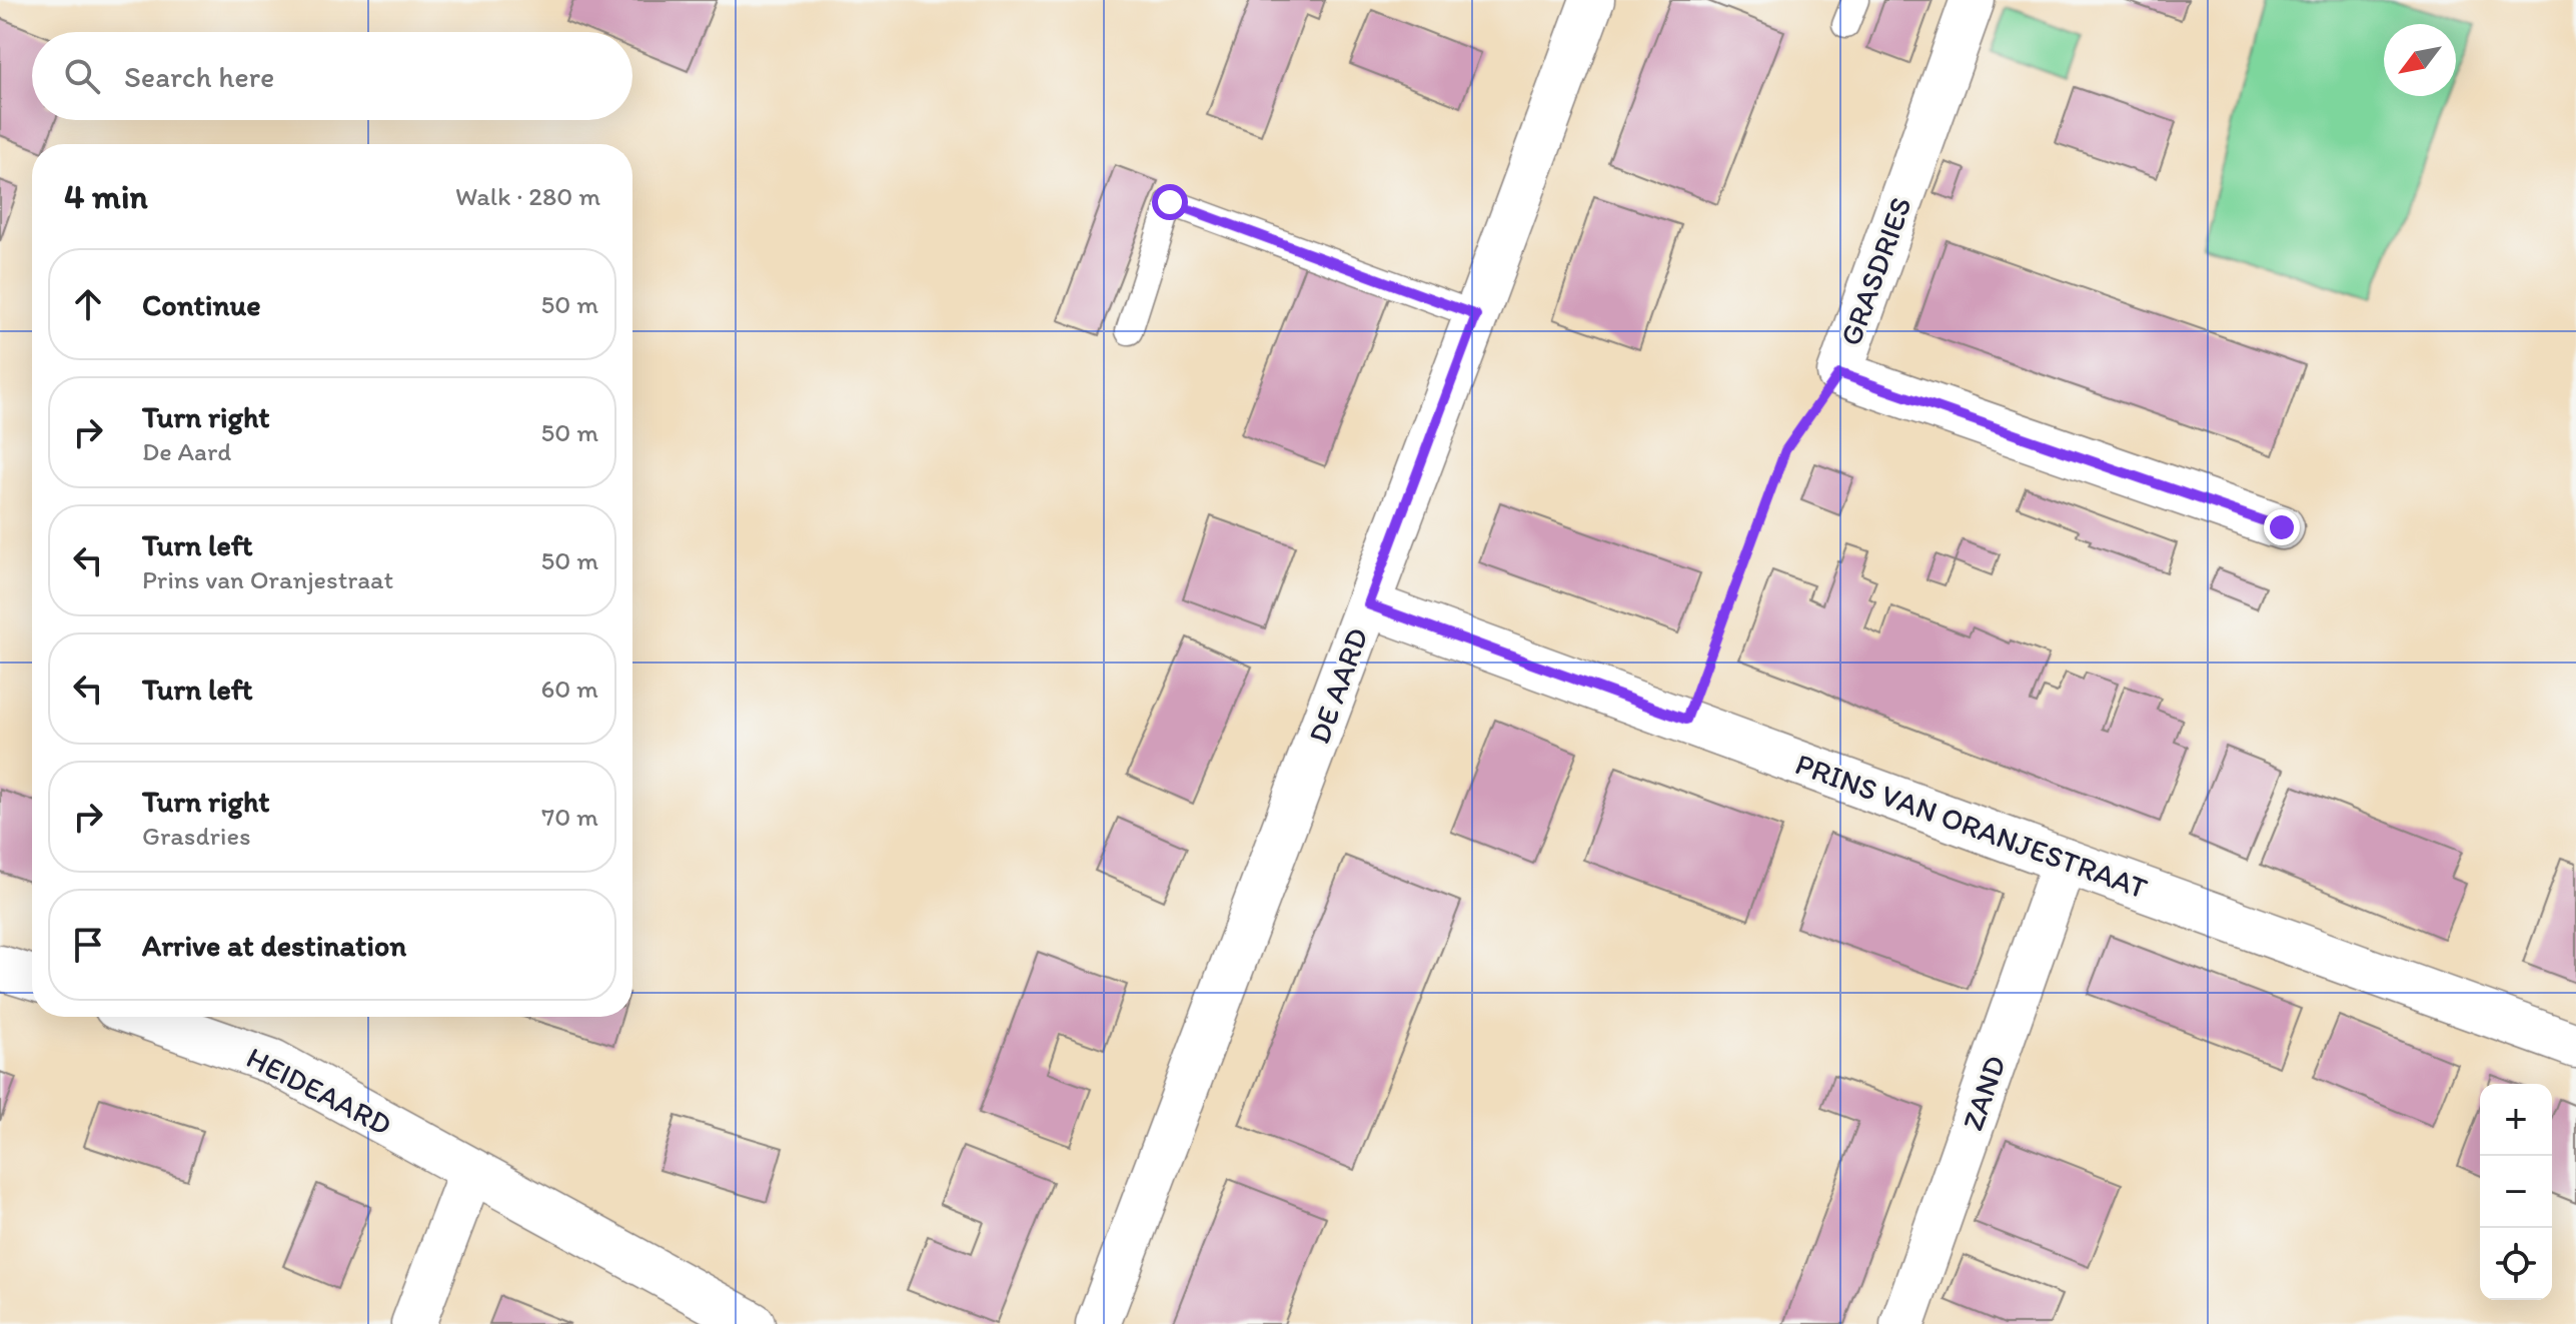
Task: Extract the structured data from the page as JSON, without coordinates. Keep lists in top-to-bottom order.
{
  "streets": {
    "street": [
      "GRASDRIES",
      "DE AARD",
      "PRINS VAN ORANJESTRAAT",
      "HEIDEAARD",
      "ZAND"
    ]
  },
  "crossings": [
    ["DE AARD", "PRINS VAN ORANJESTRAAT"],
    ["PRINS VAN ORANJESTRAAT", "ZAND"]
  ],
  "north": "bottom left",
  "page": {
    "search": "Search here",
    "heading": ["4 min", "Walk · 280 m"],
    "list": [
      ["Continue", "50 m"],
      ["Turn right", "De Aard", "50 m"],
      ["Turn left", "Prins van Oranjestraat", "50 m"],
      ["Turn left", "60 m"],
      ["Turn right", "Grasdries", "70 m"],
      "Arrive at destination"
    ],
    "map_buttons": ["+", "−"]
  }
}
